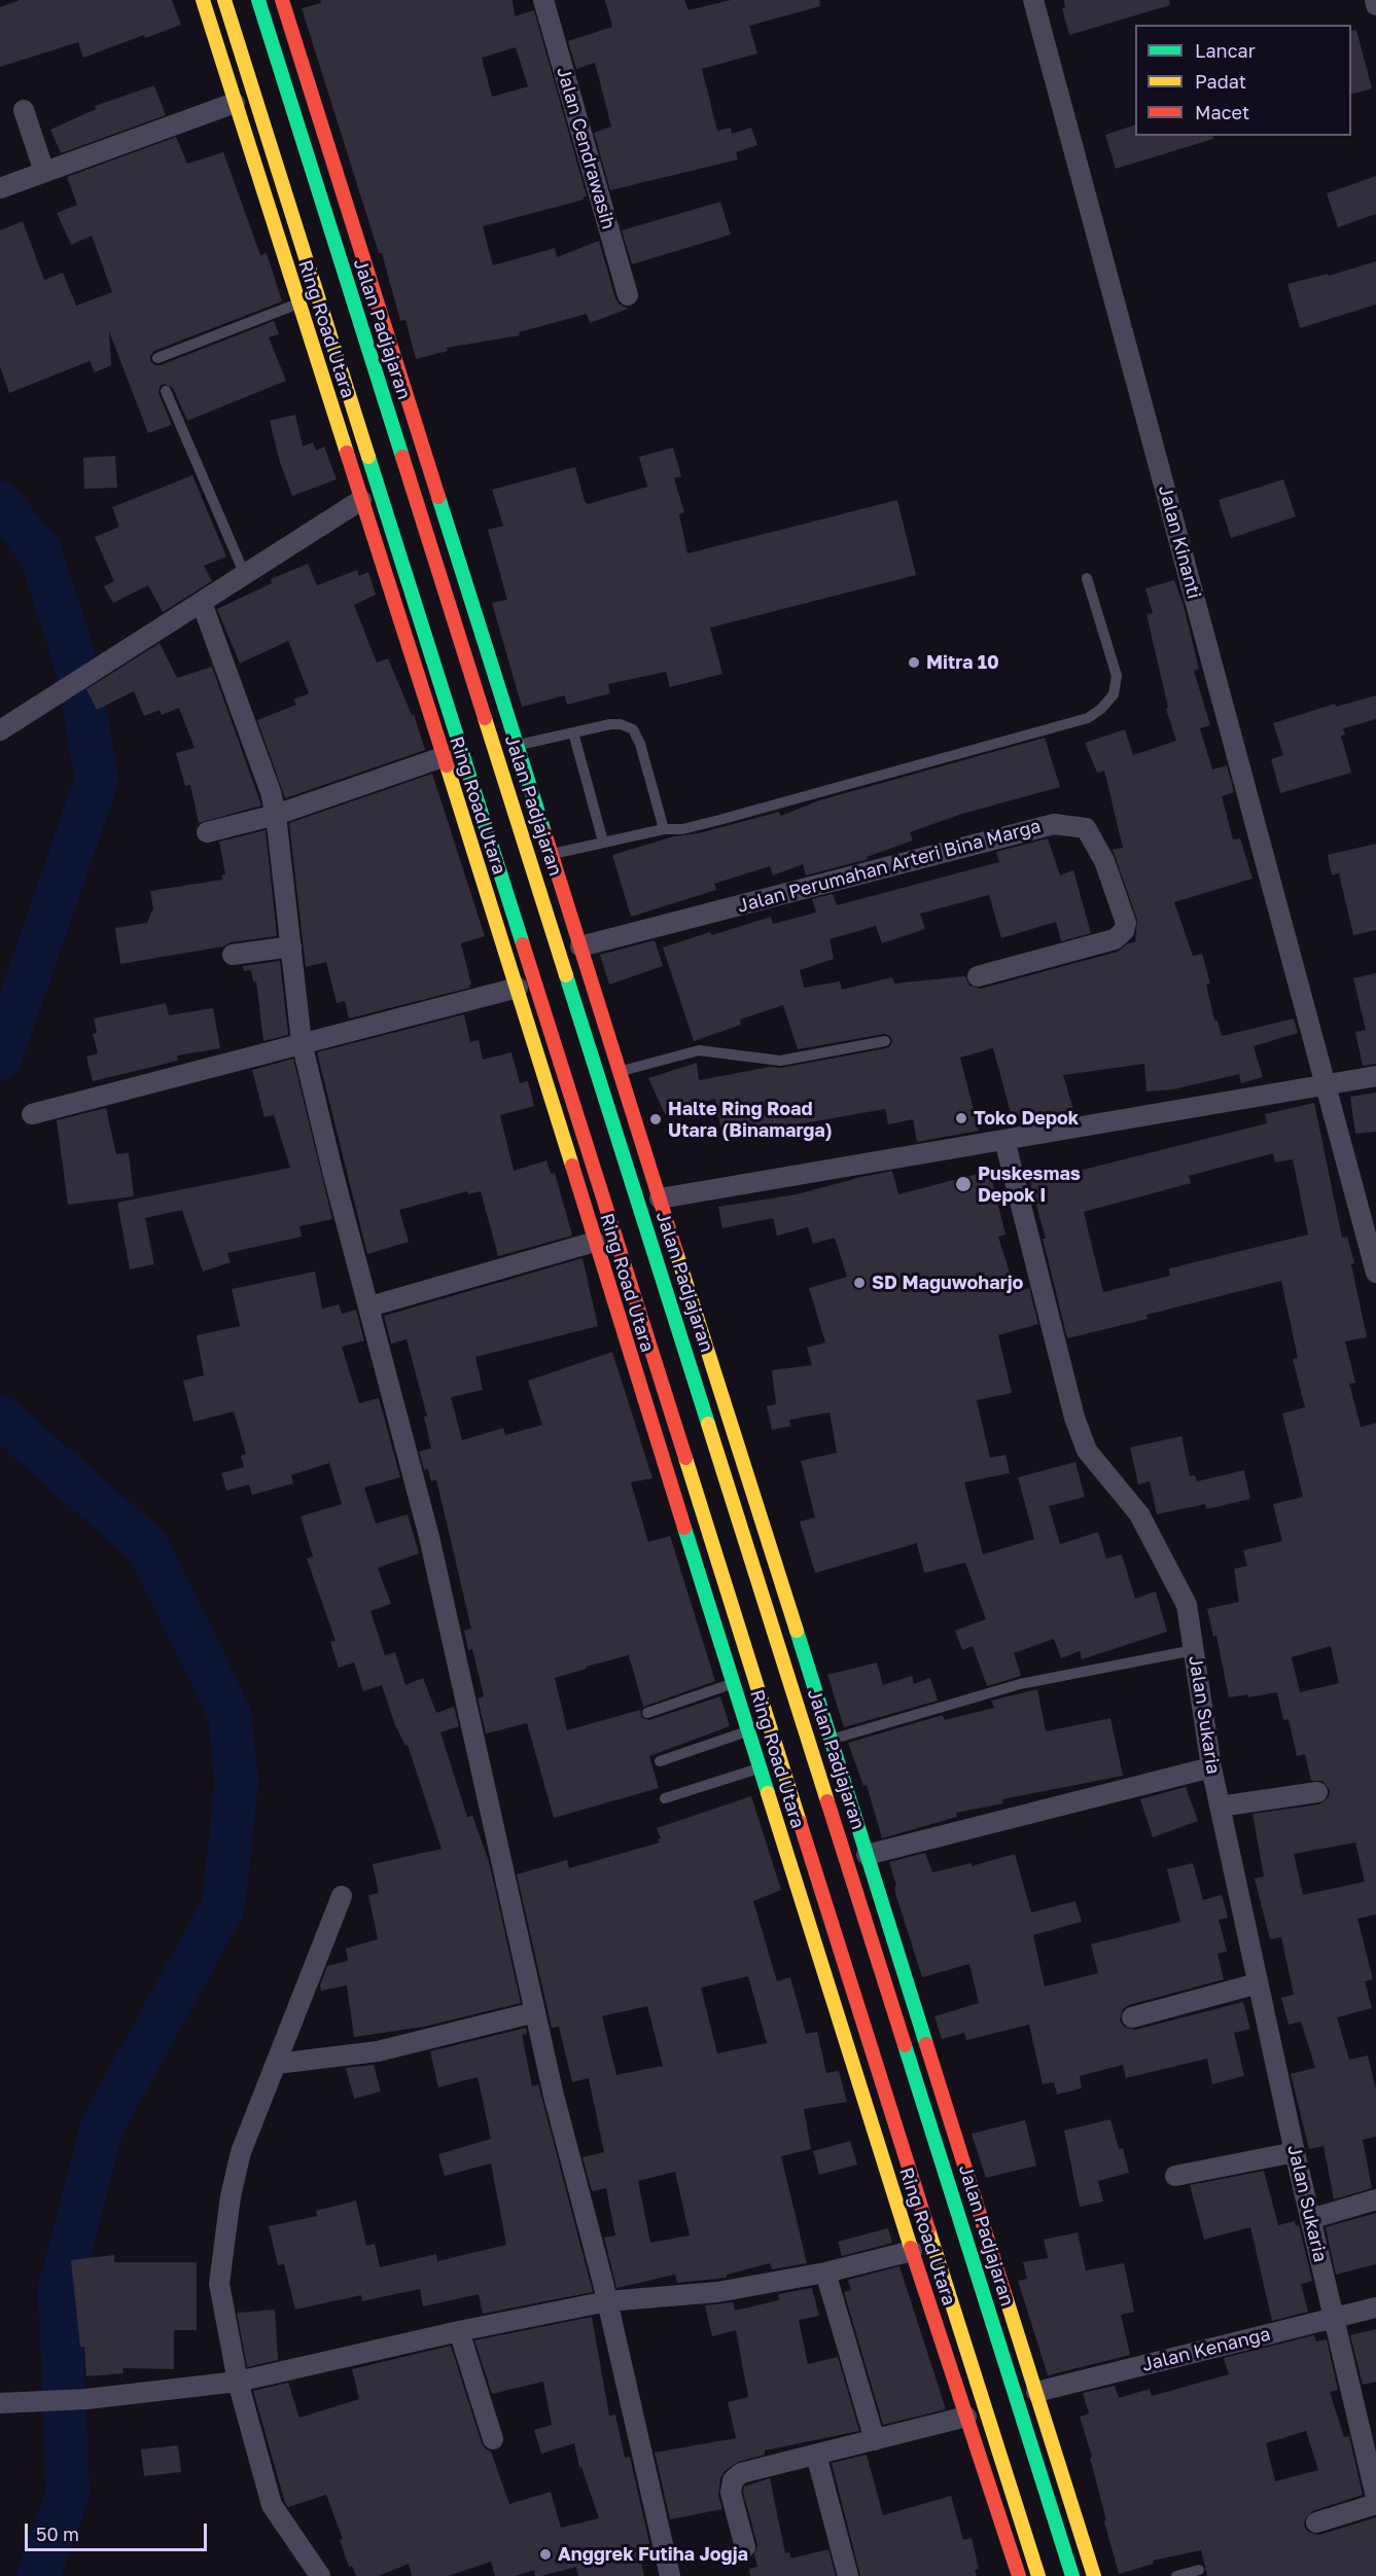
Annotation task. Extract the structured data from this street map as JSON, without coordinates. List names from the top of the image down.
{
  "streets": {
    "main road": ["Ring Road Utara", "Jalan Padjajaran"],
    "street": [
      "Jalan Cendrawasih",
      "Jalan Kinanti",
      "Jalan Perumahan Arteri Bina Marga",
      "Jalan Sukaria",
      "Jalan Kenanga"
    ]
  },
  "crossings": [
    ["Jalan Sukaria", "Jalan Kenanga"]
  ],
  "places": [
    "Mitra 10",
    "Toko Depok",
    "Halte Ring Road Utara (Binamarga)",
    "Puskesmas Depok I",
    "SD Maguwoharjo",
    "Anggrek Futiha Jogja"
  ],
  "legend": ["Lancar", "Padat", "Macet"],
  "scale_bar": "50 m"
}
